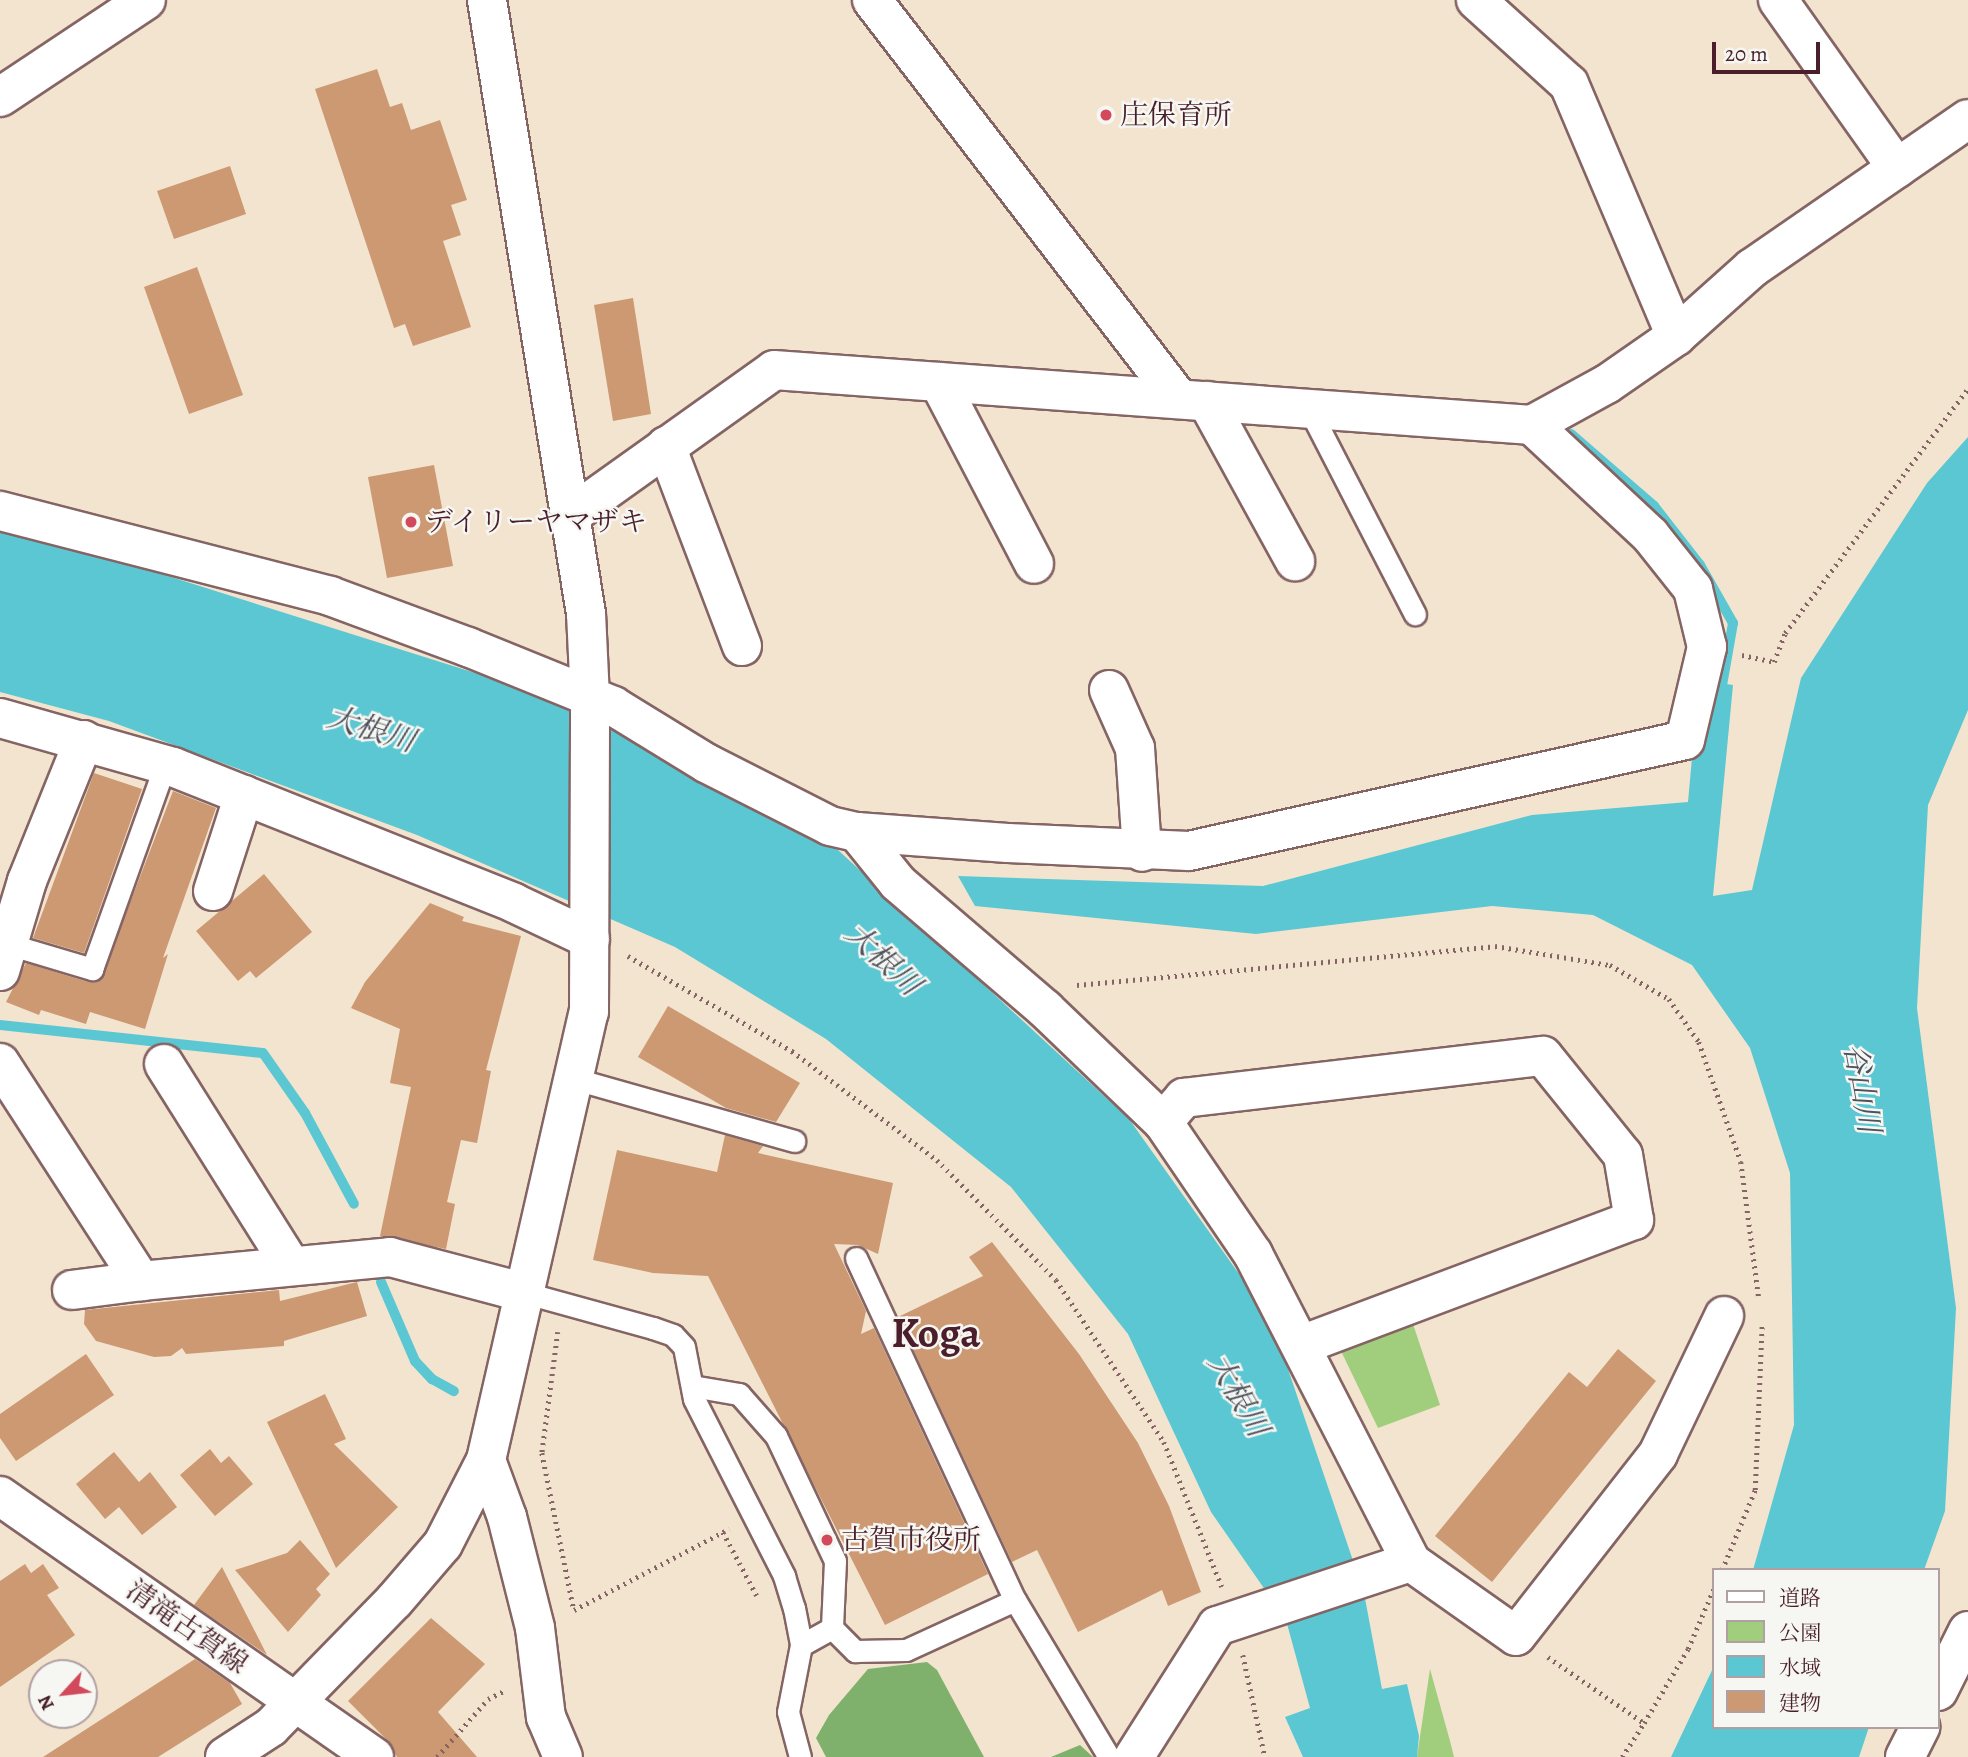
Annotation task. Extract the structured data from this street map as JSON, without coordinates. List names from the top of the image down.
{
  "streets": {
    "street": ["清滝古賀線"]
  },
  "districts": ["Koga"],
  "water": ["大根川", "谷山川"],
  "places": ["庄保育所", "デイリーヤマザキ", "古賀市役所"],
  "legend": [
    "道路",
    "公園",
    "水域",
    "建物"
  ],
  "scale_bar": "20 m",
  "north": "bottom left"
}
